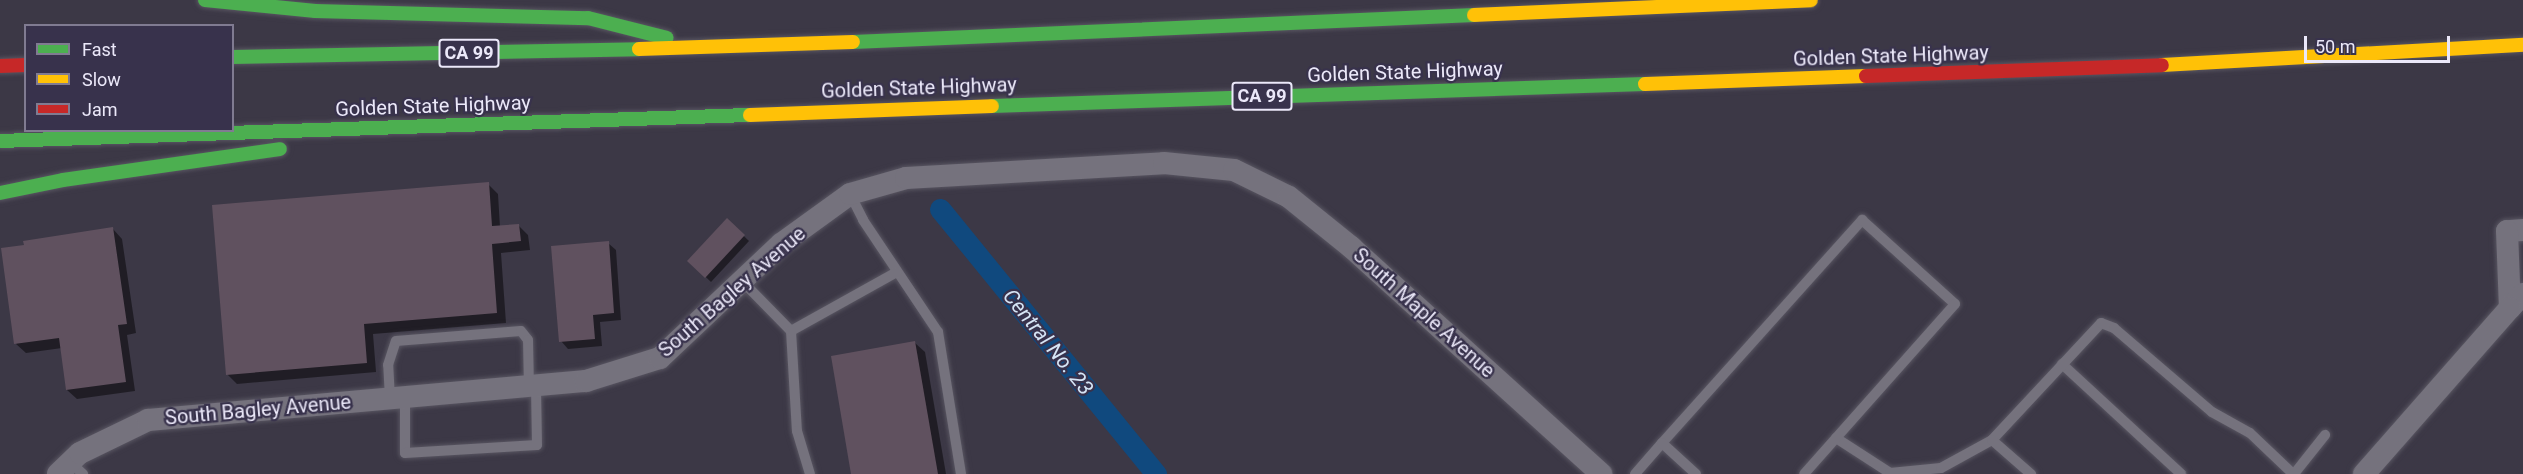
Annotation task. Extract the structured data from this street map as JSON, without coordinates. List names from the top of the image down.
{
  "streets": {
    "highway": ["CA 99", "Golden State Highway"],
    "street": ["South Bagley Avenue", "South Maple Avenue"]
  },
  "crossings": [
    ["South Bagley Avenue", "South Maple Avenue"]
  ],
  "water": ["Central No. 23"],
  "legend": ["Fast", "Slow", "Jam"],
  "scale_bar": "50 m"
}
